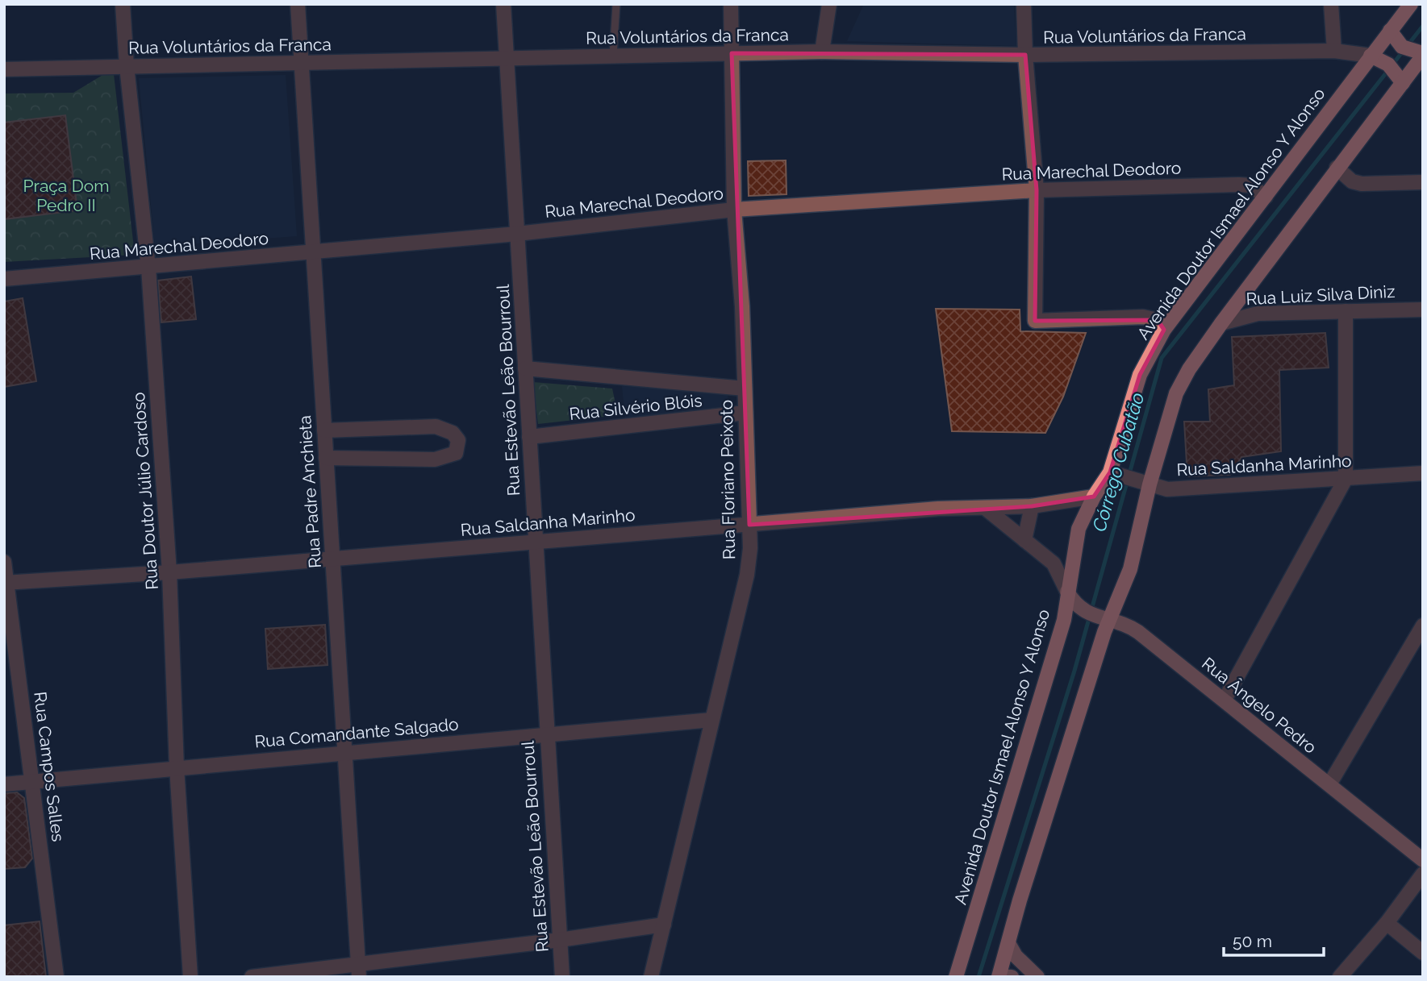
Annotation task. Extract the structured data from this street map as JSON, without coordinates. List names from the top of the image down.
{
  "streets": {
    "main road": ["Avenida Doutor Ismael Alonso Y Alonso", "Rua Ângelo Pedro"],
    "street": [
      "Rua Voluntários da Franca",
      "Rua Marechal Deodoro",
      "Rua Luiz Silva Diniz",
      "Rua Estevão Leão Bourroul",
      "Rua Silvério Blóis",
      "Rua Saldanha Marinho",
      "Rua Floriano Peixoto",
      "Rua Doutor Júlio Cardoso",
      "Rua Padre Anchieta",
      "Rua Comandante Salgado",
      "Rua Campos Salles"
    ]
  },
  "crossings": [
    ["Rua Voluntários da Franca", "Avenida Doutor Ismael Alonso Y Alonso"],
    ["Rua Voluntários da Franca", "Rua Estevão Leão Bourroul"],
    ["Rua Voluntários da Franca", "Rua Floriano Peixoto"],
    ["Rua Voluntários da Franca", "Rua Doutor Júlio Cardoso"],
    ["Rua Voluntários da Franca", "Rua Padre Anchieta"],
    ["Rua Marechal Deodoro", "Avenida Doutor Ismael Alonso Y Alonso"],
    ["Rua Marechal Deodoro", "Rua Estevão Leão Bourroul"],
    ["Rua Marechal Deodoro", "Rua Floriano Peixoto"],
    ["Rua Marechal Deodoro", "Rua Doutor Júlio Cardoso"],
    ["Rua Marechal Deodoro", "Rua Padre Anchieta"],
    ["Avenida Doutor Ismael Alonso Y Alonso", "Rua Saldanha Marinho"],
    ["Avenida Doutor Ismael Alonso Y Alonso", "Rua Ângelo Pedro"],
    ["Rua Estevão Leão Bourroul", "Rua Silvério Blóis"],
    ["Rua Estevão Leão Bourroul", "Rua Saldanha Marinho"],
    ["Rua Estevão Leão Bourroul", "Rua Comandante Salgado"],
    ["Rua Silvério Blóis", "Rua Floriano Peixoto"],
    ["Rua Saldanha Marinho", "Rua Floriano Peixoto"],
    ["Rua Saldanha Marinho", "Rua Doutor Júlio Cardoso"],
    ["Rua Saldanha Marinho", "Rua Padre Anchieta"],
    ["Rua Saldanha Marinho", "Rua Campos Salles"],
    ["Rua Floriano Peixoto", "Rua Comandante Salgado"],
    ["Rua Doutor Júlio Cardoso", "Rua Comandante Salgado"],
    ["Rua Padre Anchieta", "Rua Comandante Salgado"],
    ["Rua Comandante Salgado", "Rua Campos Salles"]
  ],
  "water": ["Córrego Cubatão"],
  "parks": ["Praça Dom Pedro II"],
  "scale_bar": "50 m"
}
